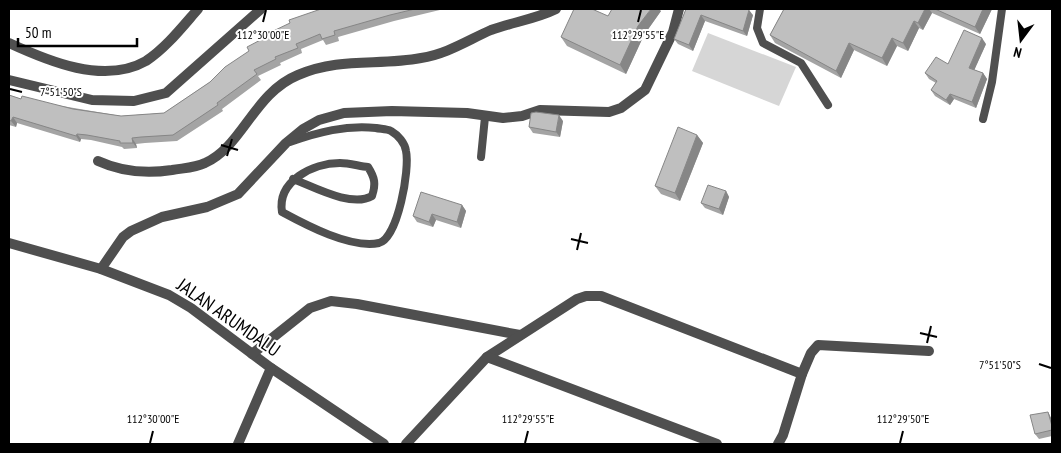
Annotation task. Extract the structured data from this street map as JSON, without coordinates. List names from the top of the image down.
{
  "streets": {
    "street": ["JALAN ARUMDALU"]
  },
  "scale_bar": "50 m",
  "north": "bottom",
  "coordinates": [
    "112°30'00\"E",
    "112°29'55\"E",
    "7°51'50\"S",
    "112°29'50\"E"
  ]
}
